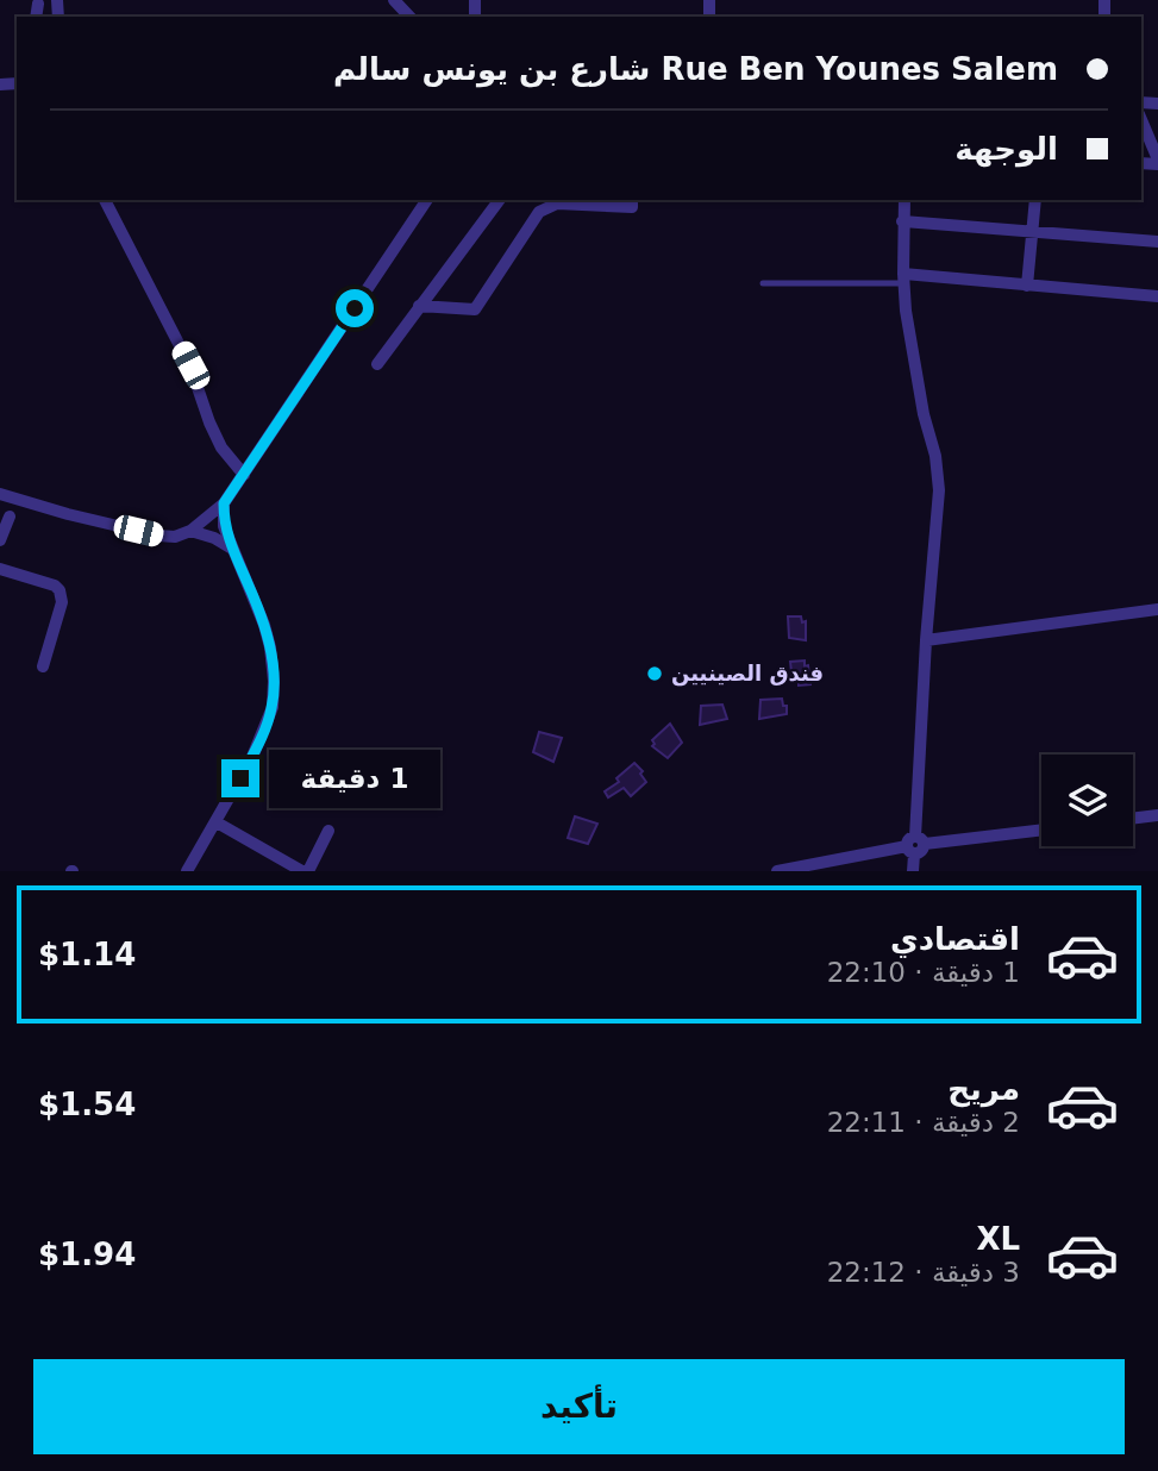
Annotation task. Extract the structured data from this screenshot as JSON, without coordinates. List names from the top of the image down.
{
  "places": ["فندق الصينيين"],
  "page": {
    "banner": ["Rue Ben Younes Salem شارع بن يونس سالم", "الوجهة"],
    "bubble": "1 دقيقة",
    "list": [
      {
        "name": "اقتصادي",
        "note": "1 دقيقة · 22:10",
        "value": "$1.14"
      },
      {
        "name": "مريح",
        "note": "2 دقيقة · 22:11",
        "value": "$1.54"
      },
      {
        "name": "XL",
        "note": "3 دقيقة · 22:12",
        "value": "$1.94"
      }
    ],
    "buttons": "تأكيد"
  }
}
